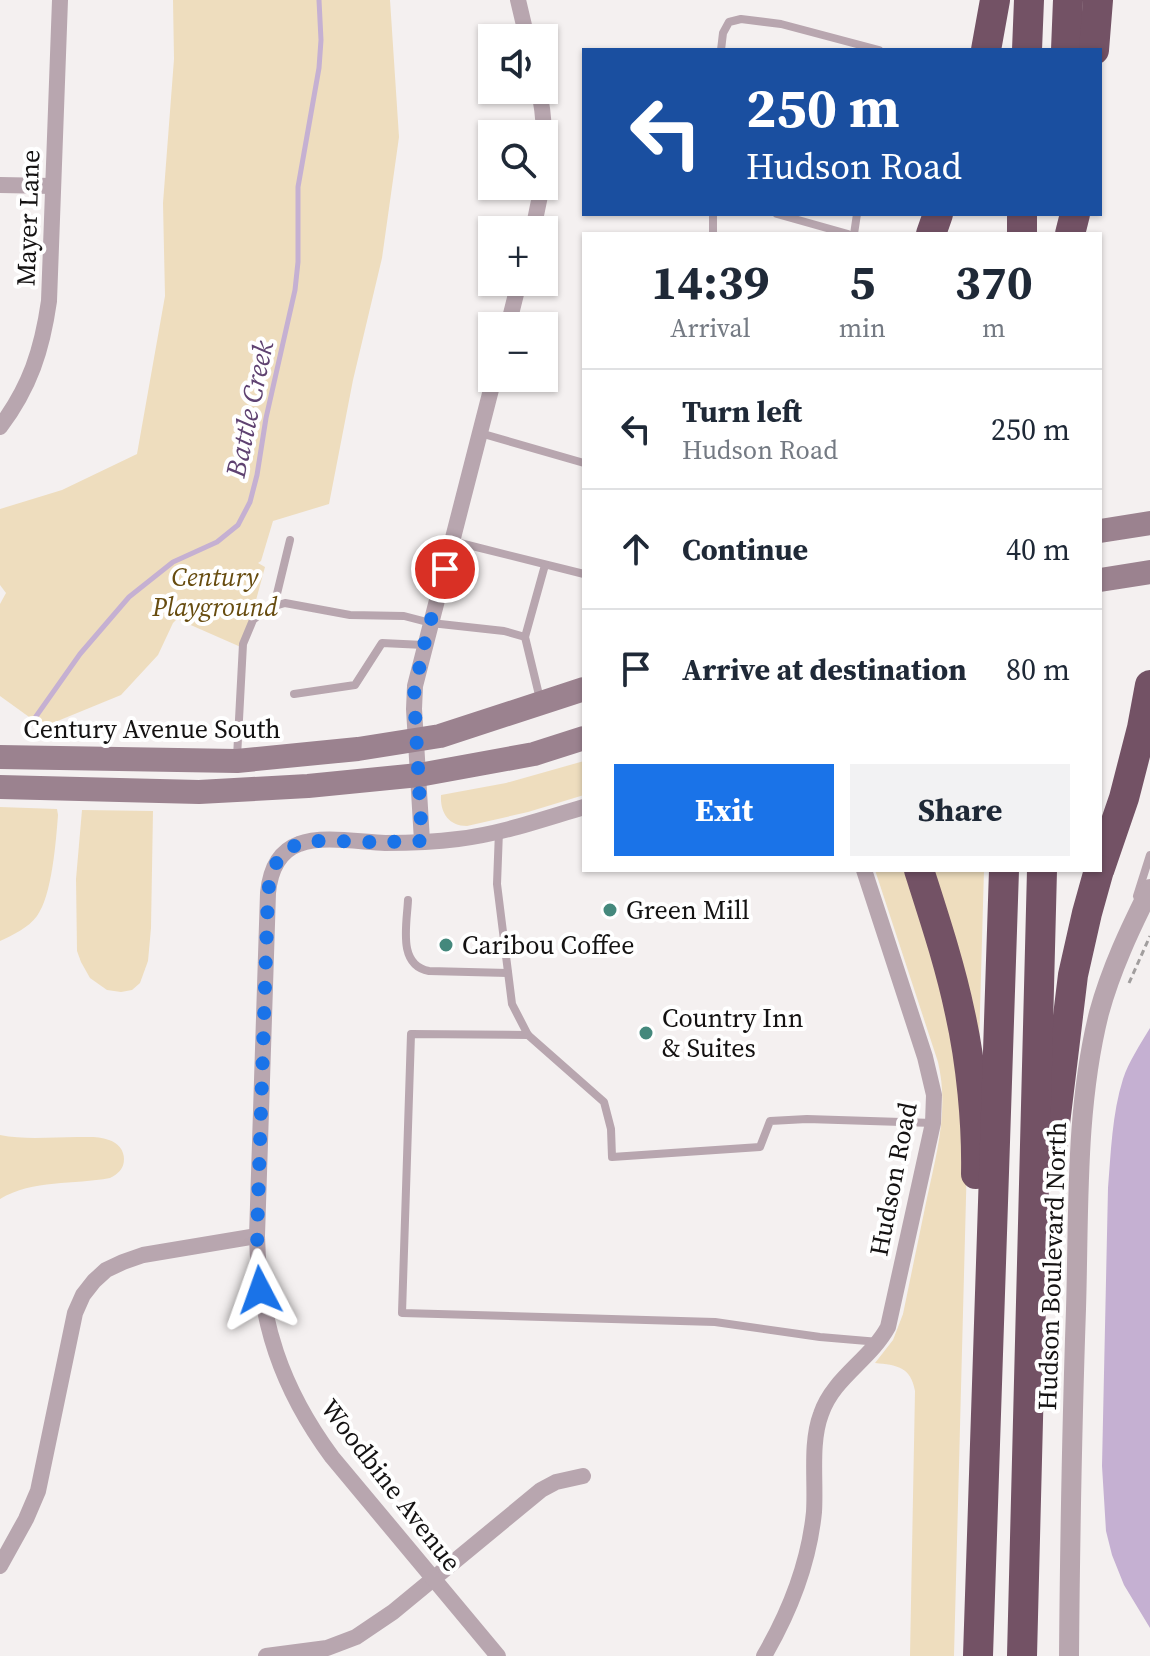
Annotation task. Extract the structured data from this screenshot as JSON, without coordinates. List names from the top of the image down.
{
  "streets": {
    "main road": ["Century Avenue South"],
    "street": [
      "Mayer Lane",
      "Hudson Road",
      "Hudson Boulevard North",
      "Woodbine Avenue"
    ]
  },
  "water": ["Battle Creek"],
  "parks": ["Century Playground"],
  "places": ["Green Mill", "Caribou Coffee", "Country Inn & Suites"],
  "page": {
    "map_buttons": ["+", "−"],
    "turn": ["250 m", "Hudson Road"],
    "eta": [
      "14:39",
      "Arrival",
      "5",
      "min",
      "370",
      "m"
    ],
    "list": [
      {
        "name": "Turn left",
        "note": "Hudson Road",
        "value": "250 m"
      },
      {
        "name": "Continue",
        "value": "40 m"
      },
      {
        "name": "Arrive at destination",
        "value": "80 m"
      }
    ],
    "buttons": ["Exit", "Share"]
  }
}
